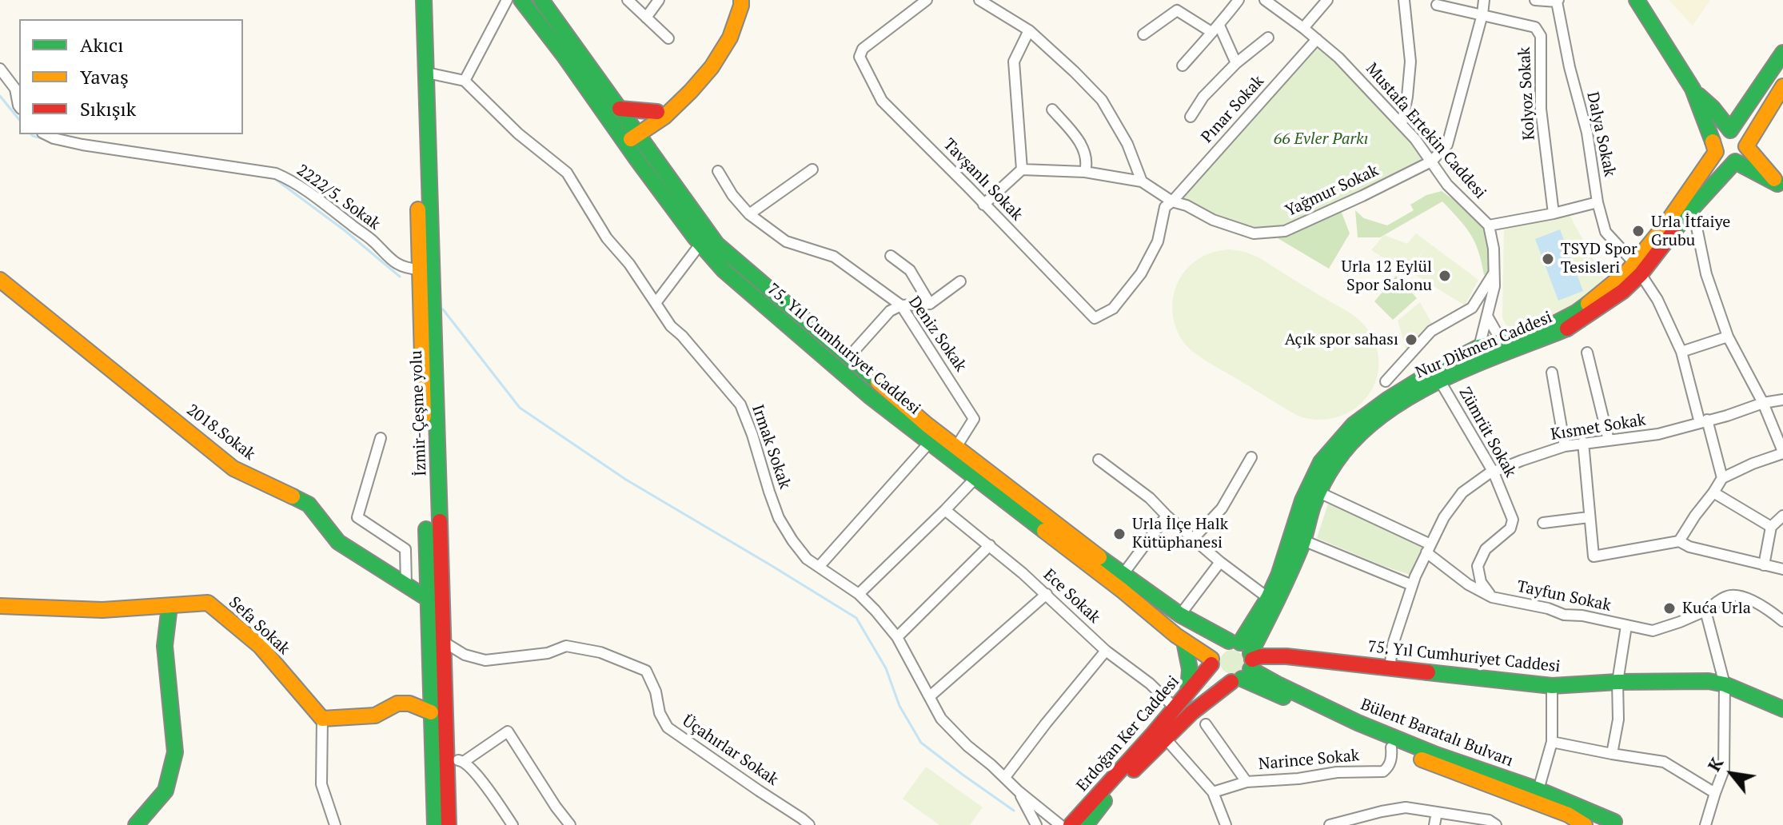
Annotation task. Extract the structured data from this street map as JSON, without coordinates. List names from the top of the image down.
{
  "streets": {
    "main road": [
      "Nur Dikmen Caddesi",
      "75. Yıl Cumhuriyet Caddesi",
      "İzmir-Çeşme yolu",
      "2018.Sokak",
      "Sefa Sokak",
      "Bülent Baratalı Bulvarı",
      "Erdoğan Ker Caddesi"
    ],
    "street": [
      "Kolyoz Sokak",
      "Pınar Sokak",
      "Mustafa Ertekin Caddesi",
      "Dalya Sokak",
      "Tavşanlı Sokak",
      "Yağmur Sokak",
      "2222/5. Sokak",
      "Deniz Sokak",
      "Kısmet Sokak",
      "Zümrüt Sokak",
      "Irmak Sokak",
      "Ece Sokak",
      "Tayfun Sokak",
      "Üçahırlar Sokak",
      "Narince Sokak"
    ]
  },
  "crossings": [
    ["Pınar Sokak", "Mustafa Ertekin Caddesi"],
    ["Pınar Sokak", "Tavşanlı Sokak"],
    ["Pınar Sokak", "Yağmur Sokak"],
    ["Mustafa Ertekin Caddesi", "Yağmur Sokak"],
    ["Dalya Sokak", "Nur Dikmen Caddesi"],
    ["Dalya Sokak", "Kısmet Sokak"],
    ["2222/5. Sokak", "İzmir-Çeşme yolu"],
    ["Deniz Sokak", "75. Yıl Cumhuriyet Caddesi"],
    ["Nur Dikmen Caddesi", "75. Yıl Cumhuriyet Caddesi"],
    ["Nur Dikmen Caddesi", "Zümrüt Sokak"],
    ["Nur Dikmen Caddesi", "Tayfun Sokak"],
    ["Nur Dikmen Caddesi", "Bülent Baratalı Bulvarı"],
    ["Nur Dikmen Caddesi", "Erdoğan Ker Caddesi"],
    ["75. Yıl Cumhuriyet Caddesi", "Kısmet Sokak"],
    ["75. Yıl Cumhuriyet Caddesi", "Bülent Baratalı Bulvarı"],
    ["75. Yıl Cumhuriyet Caddesi", "Erdoğan Ker Caddesi"],
    ["İzmir-Çeşme yolu", "2018.Sokak"],
    ["İzmir-Çeşme yolu", "Üçahırlar Sokak"],
    ["Kısmet Sokak", "Zümrüt Sokak"],
    ["Kısmet Sokak", "Tayfun Sokak"],
    ["Zümrüt Sokak", "Tayfun Sokak"],
    ["Ece Sokak", "Erdoğan Ker Caddesi"],
    ["Bülent Baratalı Bulvarı", "Erdoğan Ker Caddesi"],
    ["Bülent Baratalı Bulvarı", "Narince Sokak"]
  ],
  "parks": ["66 Evler Parkı"],
  "places": [
    "Urla İtfaiye Grubu",
    "TSYD Spor Tesisleri",
    "Urla 12 Eylül Spor Salonu",
    "Açık spor sahası",
    "Urla İlçe Halk Kütüphanesi",
    "Kuća Urla"
  ],
  "legend": ["Akıcı", "Yavaş", "Sıkışık"],
  "north": "top left"
}
